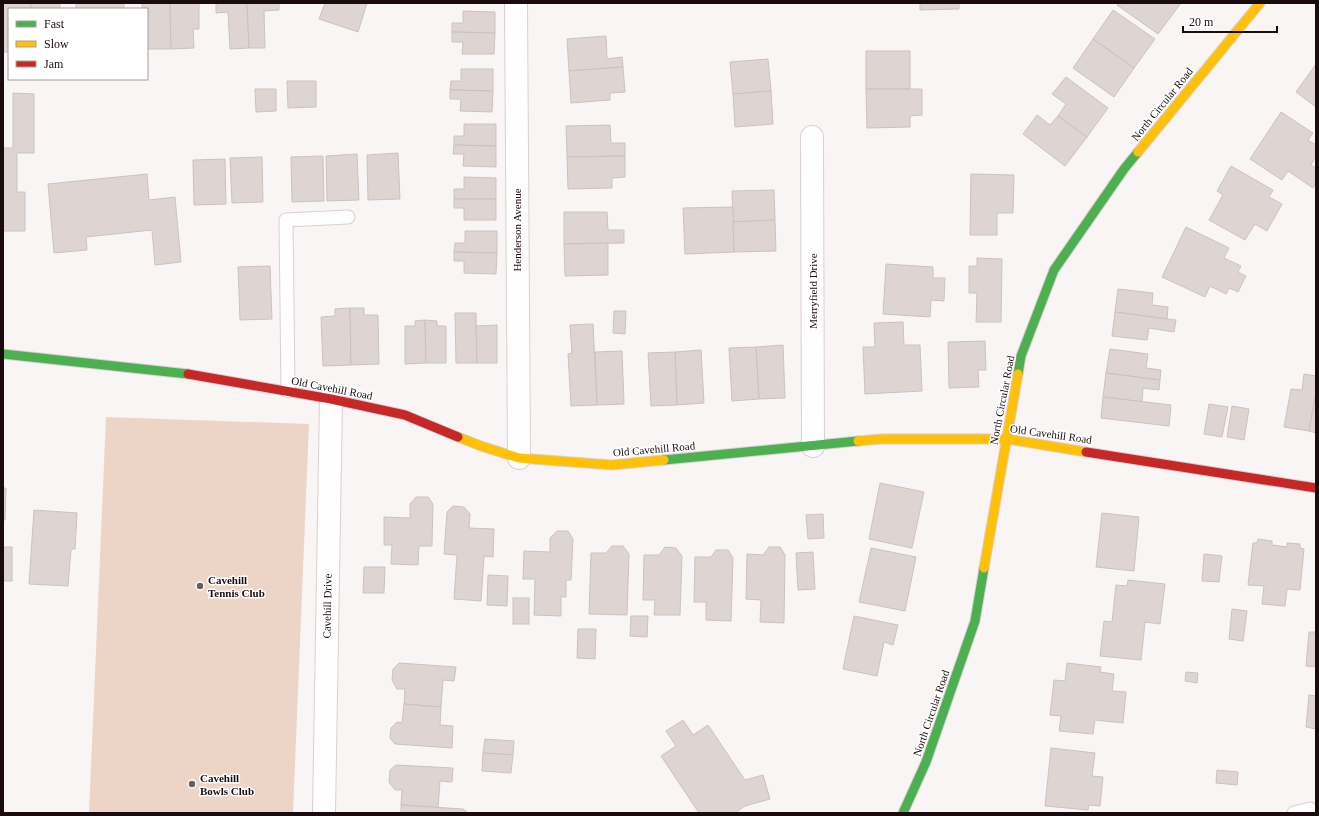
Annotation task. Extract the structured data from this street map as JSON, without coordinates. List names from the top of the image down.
{
  "streets": {
    "main road": ["North Circular Road", "Old Cavehill Road"],
    "street": ["Henderson Avenue", "Merryfield Drive", "Cavehill Drive"]
  },
  "crossings": [
    ["North Circular Road", "Old Cavehill Road"],
    ["Henderson Avenue", "Old Cavehill Road"],
    ["Merryfield Drive", "Old Cavehill Road"],
    ["Old Cavehill Road", "Cavehill Drive"]
  ],
  "places": ["Cavehill Tennis Club", "Cavehill Bowls Club"],
  "legend": ["Fast", "Slow", "Jam"],
  "scale_bar": "20 m"
}
